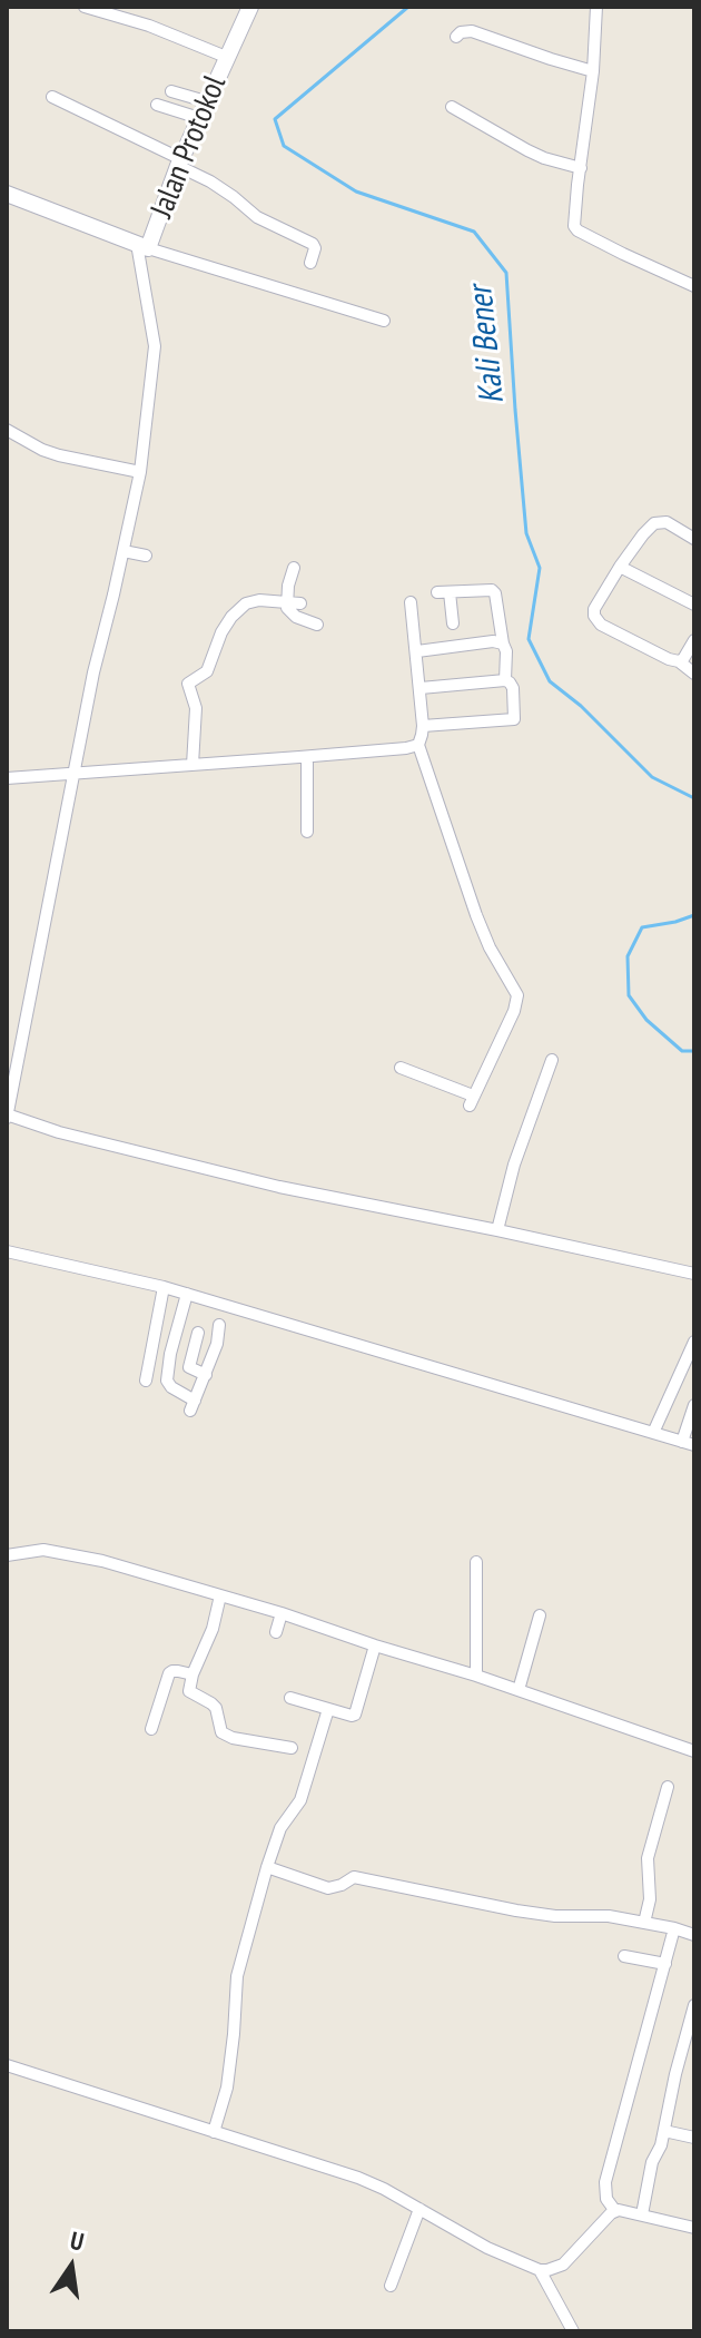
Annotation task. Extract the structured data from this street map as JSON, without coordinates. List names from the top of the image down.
{
  "streets": {
    "street": ["Jalan Protokol"]
  },
  "water": ["Kali Bener"],
  "north": "top"
}
